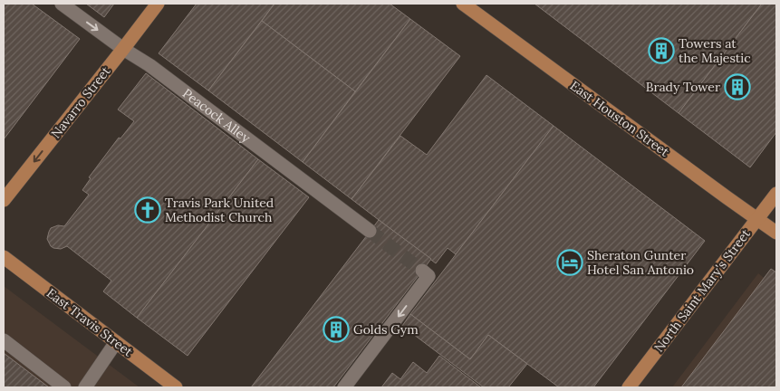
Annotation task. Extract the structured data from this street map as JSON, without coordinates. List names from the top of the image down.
{
  "streets": {
    "main road": [
      "Navarro Street",
      "East Houston Street",
      "North Saint Mary's Street",
      "East Travis Street"
    ],
    "lane": ["Peacock Alley"]
  },
  "crossings": [
    ["Navarro Street", "Peacock Alley"],
    ["East Houston Street", "North Saint Mary's Street"]
  ],
  "one_way": ["Navarro Street"],
  "places": {
    "building": ["Towers at the Majestic", "Brady Tower", "Golds Gym"],
    "church": ["Travis Park United Methodist Church"],
    "hotel": ["Sheraton Gunter Hotel San Antonio"]
  }
}
